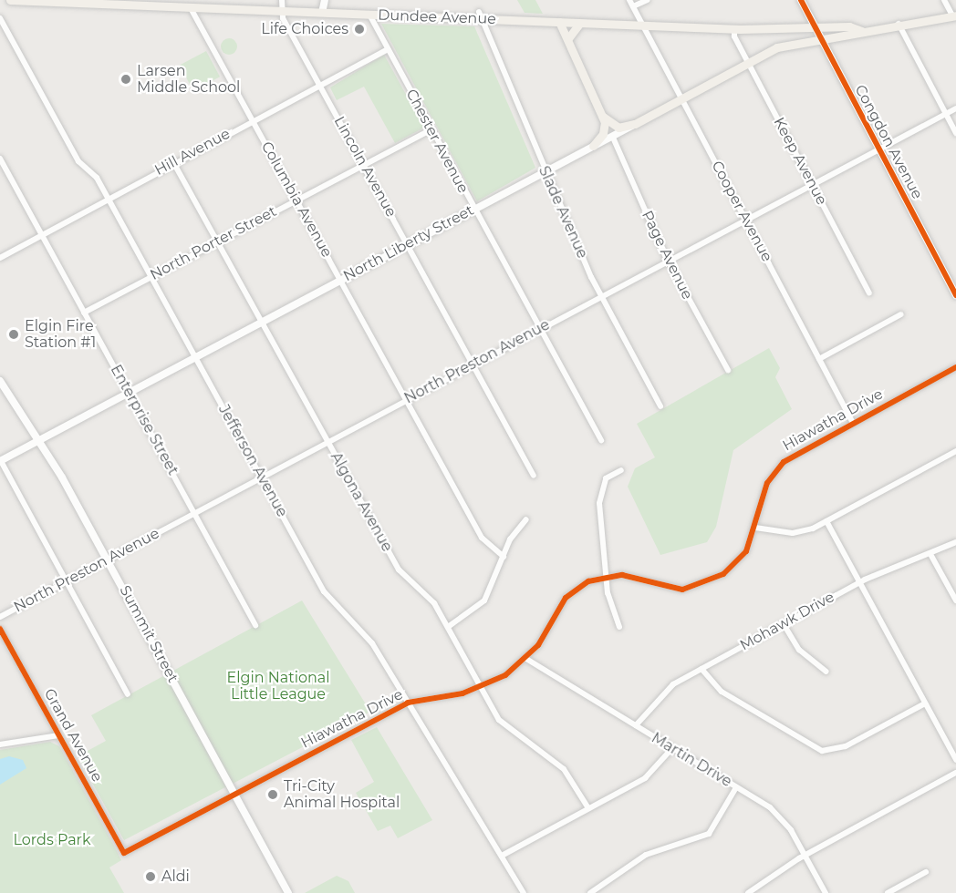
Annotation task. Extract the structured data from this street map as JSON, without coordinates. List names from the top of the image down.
{
  "streets": {
    "main road": ["Dundee Avenue", "North Liberty Street", "Summit Street"],
    "street": [
      "Chester Avenue",
      "Congdon Avenue",
      "Hill Avenue",
      "Keep Avenue",
      "Lincoln Avenue",
      "Columbia Avenue",
      "Cooper Avenue",
      "Slade Avenue",
      "North Porter Street",
      "Page Avenue",
      "North Preston Avenue",
      "Enterprise Street",
      "Hiawatha Drive",
      "Jefferson Avenue",
      "Algona Avenue",
      "Mohawk Drive",
      "Grand Avenue",
      "Martin Drive"
    ]
  },
  "crossings": [
    ["Dundee Avenue", "Chester Avenue"],
    ["Dundee Avenue", "Congdon Avenue"],
    ["Dundee Avenue", "Keep Avenue"],
    ["Dundee Avenue", "Lincoln Avenue"],
    ["Dundee Avenue", "Columbia Avenue"],
    ["Dundee Avenue", "Cooper Avenue"],
    ["Dundee Avenue", "Slade Avenue"],
    ["Dundee Avenue", "North Liberty Street"],
    ["Chester Avenue", "Hill Avenue"],
    ["Chester Avenue", "North Porter Street"],
    ["Chester Avenue", "North Liberty Street"],
    ["Chester Avenue", "North Preston Avenue"],
    ["Congdon Avenue", "North Liberty Street"],
    ["Congdon Avenue", "North Preston Avenue"],
    ["Hill Avenue", "Lincoln Avenue"],
    ["Hill Avenue", "Columbia Avenue"],
    ["Hill Avenue", "Enterprise Street"],
    ["Hill Avenue", "Jefferson Avenue"],
    ["Hill Avenue", "Algona Avenue"],
    ["Keep Avenue", "North Liberty Street"],
    ["Keep Avenue", "North Preston Avenue"],
    ["Lincoln Avenue", "North Porter Street"],
    ["Lincoln Avenue", "North Liberty Street"],
    ["Lincoln Avenue", "North Preston Avenue"],
    ["Columbia Avenue", "North Porter Street"],
    ["Columbia Avenue", "North Liberty Street"],
    ["Columbia Avenue", "North Preston Avenue"],
    ["Cooper Avenue", "North Liberty Street"],
    ["Cooper Avenue", "North Preston Avenue"],
    ["Cooper Avenue", "Hiawatha Drive"],
    ["Slade Avenue", "North Liberty Street"],
    ["Slade Avenue", "North Preston Avenue"],
    ["North Porter Street", "Enterprise Street"],
    ["North Porter Street", "Jefferson Avenue"],
    ["North Porter Street", "Algona Avenue"],
    ["North Liberty Street", "Page Avenue"],
    ["North Liberty Street", "Enterprise Street"],
    ["North Liberty Street", "Jefferson Avenue"],
    ["North Liberty Street", "Algona Avenue"],
    ["North Liberty Street", "Summit Street"],
    ["Page Avenue", "North Preston Avenue"],
    ["North Preston Avenue", "Enterprise Street"],
    ["North Preston Avenue", "Jefferson Avenue"],
    ["North Preston Avenue", "Algona Avenue"],
    ["North Preston Avenue", "Summit Street"],
    ["Hiawatha Drive", "Jefferson Avenue"],
    ["Hiawatha Drive", "Algona Avenue"],
    ["Hiawatha Drive", "Summit Street"],
    ["Hiawatha Drive", "Grand Avenue"],
    ["Hiawatha Drive", "Martin Drive"],
    ["Mohawk Drive", "Martin Drive"]
  ],
  "parks": ["Elgin National Little League", "Lords Park"],
  "places": [
    "Life Choices",
    "Larsen Middle School",
    "Elgin Fire Station #1",
    "Tri-City Animal Hospital",
    "Aldi"
  ]
}
